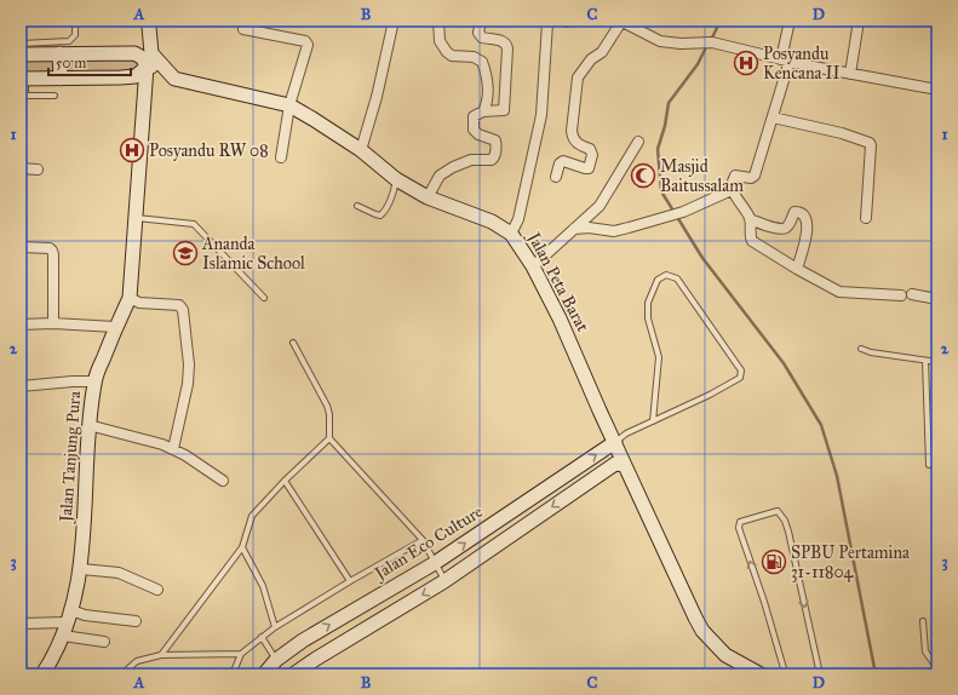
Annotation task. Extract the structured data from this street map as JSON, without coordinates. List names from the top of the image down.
{
  "streets": {
    "street": ["Jalan Peta Barat", "Jalan Tanjung Pura", "Jalan Eco Culture"]
  },
  "crossings": [
    ["Jalan Peta Barat", "Jalan Eco Culture"]
  ],
  "places": {
    "hospital": ["Posyandu Kencana II", "Posyandu RW 08"],
    "mosque": ["Masjid Baitussalam"],
    "school or university": ["Ananda Islamic School"],
    "fuel station": ["SPBU Pertamina 31-11804"]
  },
  "scale_bar": "50 m",
  "grid": {
    "columns": [
      "A",
      "B",
      "C",
      "D"
    ],
    "rows": ["1", "2", "3"]
  }
}
